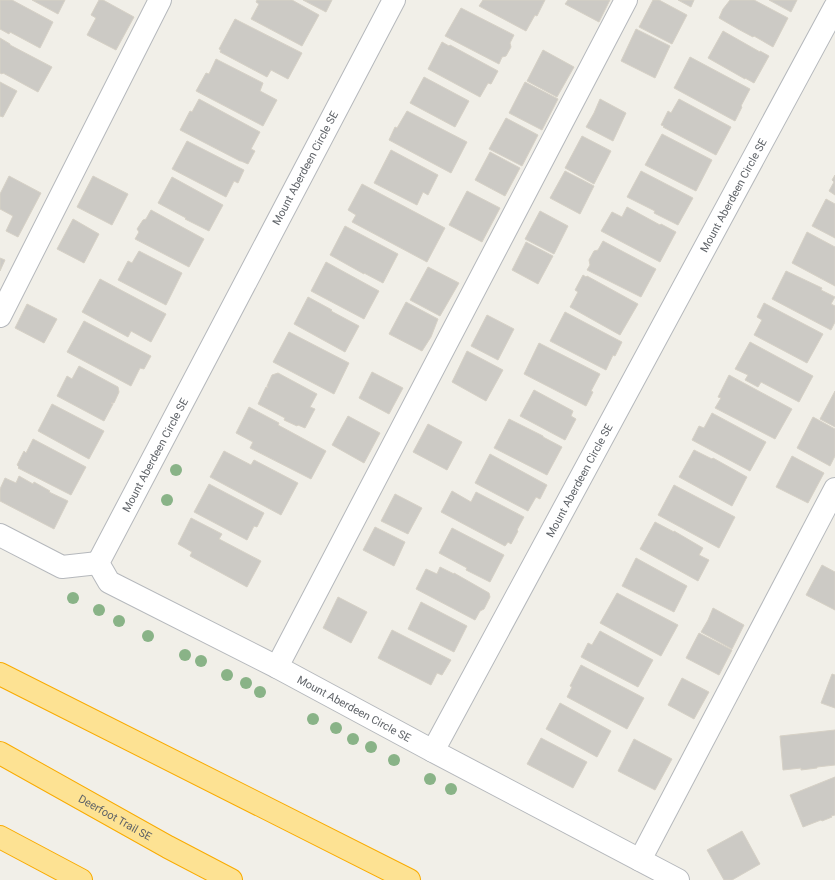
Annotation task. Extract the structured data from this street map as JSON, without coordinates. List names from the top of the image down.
{
  "streets": {
    "highway": ["Deerfoot Trail SE"],
    "street": ["Mount Aberdeen Circle SE"]
  }
}
